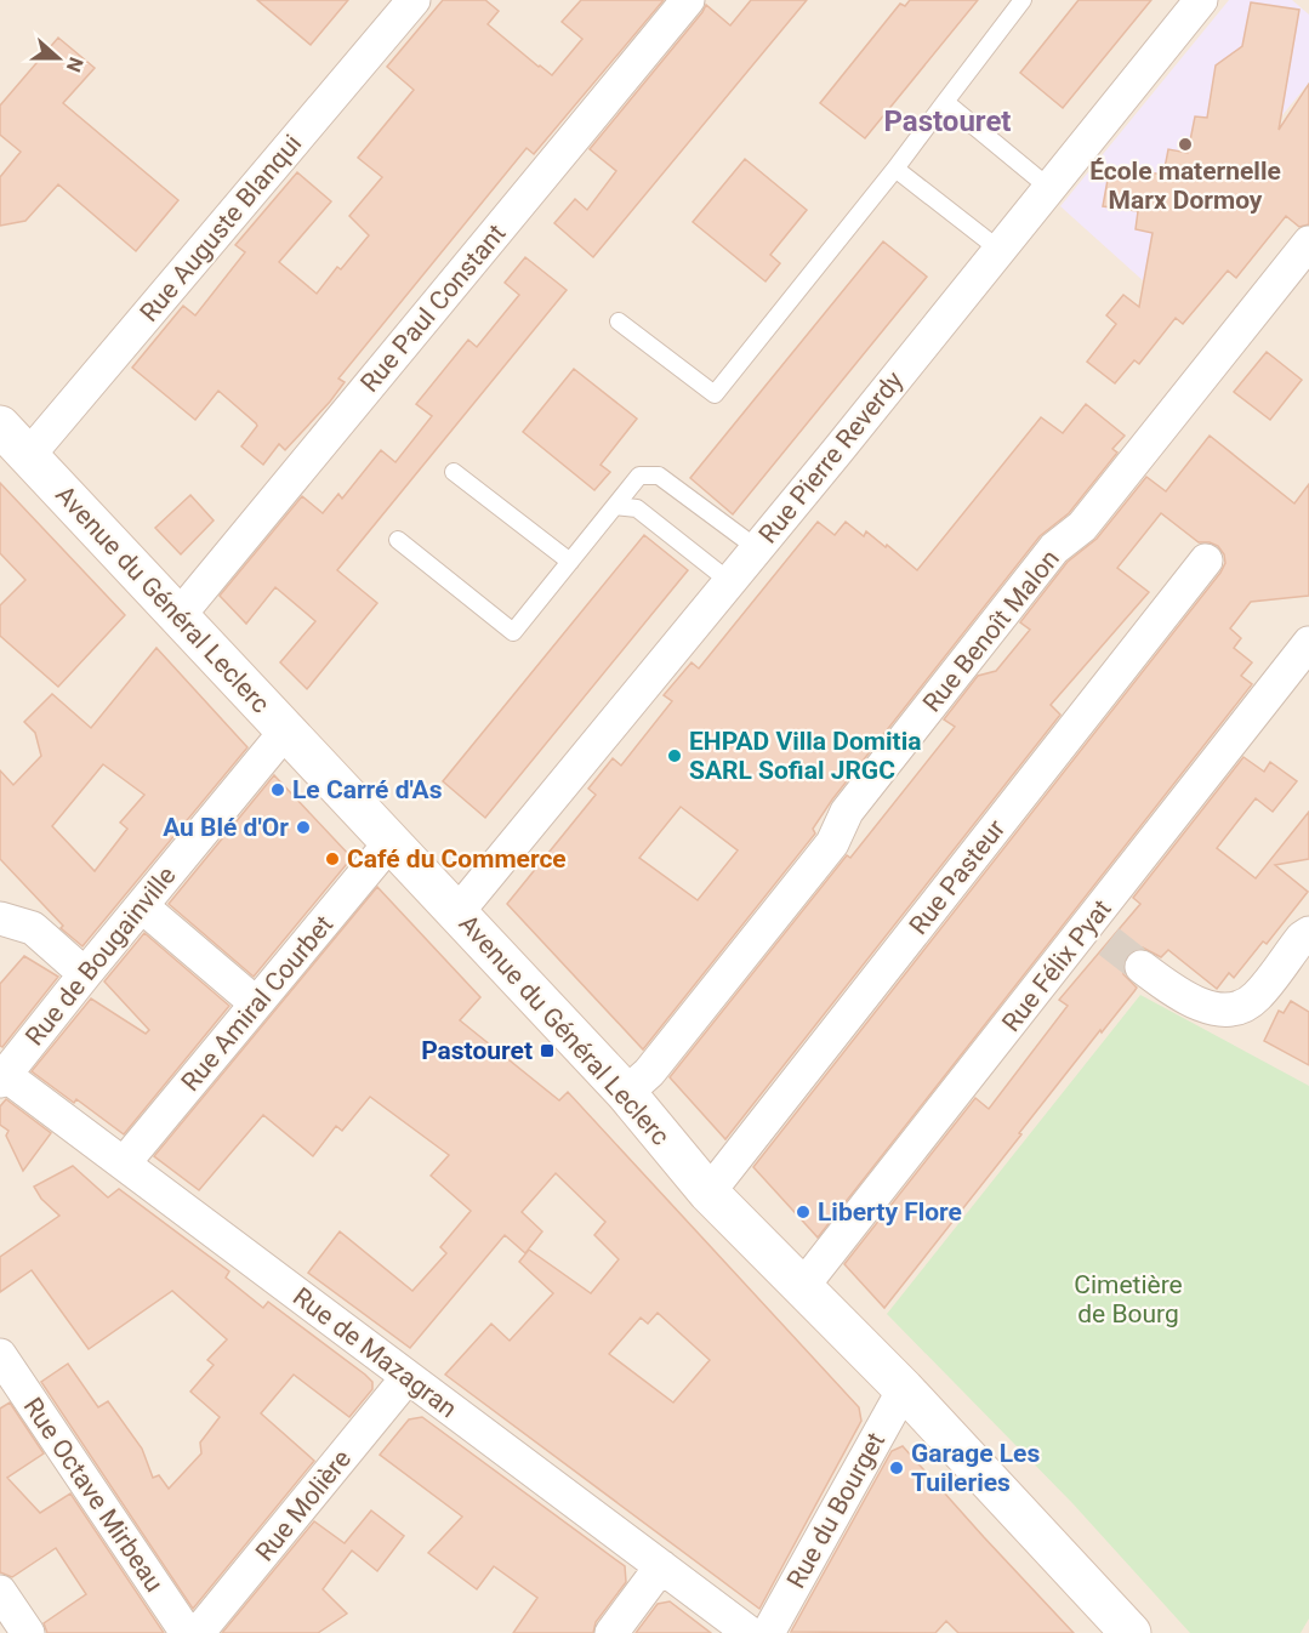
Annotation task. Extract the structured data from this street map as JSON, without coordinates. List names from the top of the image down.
{
  "streets": {
    "main road": ["Avenue du Général Leclerc"],
    "street": [
      "Rue Auguste Blanqui",
      "Rue Paul Constant",
      "Rue Pierre Reverdy",
      "Rue Benoît Malon",
      "Rue Pasteur",
      "Rue de Bougainville",
      "Rue Félix Pyat",
      "Rue Amiral Courbet",
      "Rue de Mazagran",
      "Rue Octave Mirbeau",
      "Rue Molière",
      "Rue du Bourget"
    ]
  },
  "crossings": [
    ["Rue Auguste Blanqui", "Avenue du Général Leclerc"],
    ["Rue Paul Constant", "Avenue du Général Leclerc"],
    ["Rue Pierre Reverdy", "Avenue du Général Leclerc"],
    ["Avenue du Général Leclerc", "Rue Benoît Malon"],
    ["Avenue du Général Leclerc", "Rue Pasteur"],
    ["Avenue du Général Leclerc", "Rue de Bougainville"],
    ["Avenue du Général Leclerc", "Rue Félix Pyat"],
    ["Avenue du Général Leclerc", "Rue Amiral Courbet"],
    ["Avenue du Général Leclerc", "Rue du Bourget"],
    ["Rue de Bougainville", "Rue de Mazagran"],
    ["Rue Amiral Courbet", "Rue de Mazagran"],
    ["Rue de Mazagran", "Rue Molière"]
  ],
  "districts": ["Pastouret"],
  "parks": ["Cimetière de Bourg"],
  "places": {
    "other": [
      "École maternelle Marx Dormoy",
      "EHPAD Villa Domitia SARL Sofial JRGC",
      "Le Carré d'As",
      "Au Blé d'Or",
      "Café du Commerce",
      "Liberty Flore",
      "Garage Les Tuileries"
    ],
    "transit": ["Pastouret"]
  },
  "north": "right"
}
